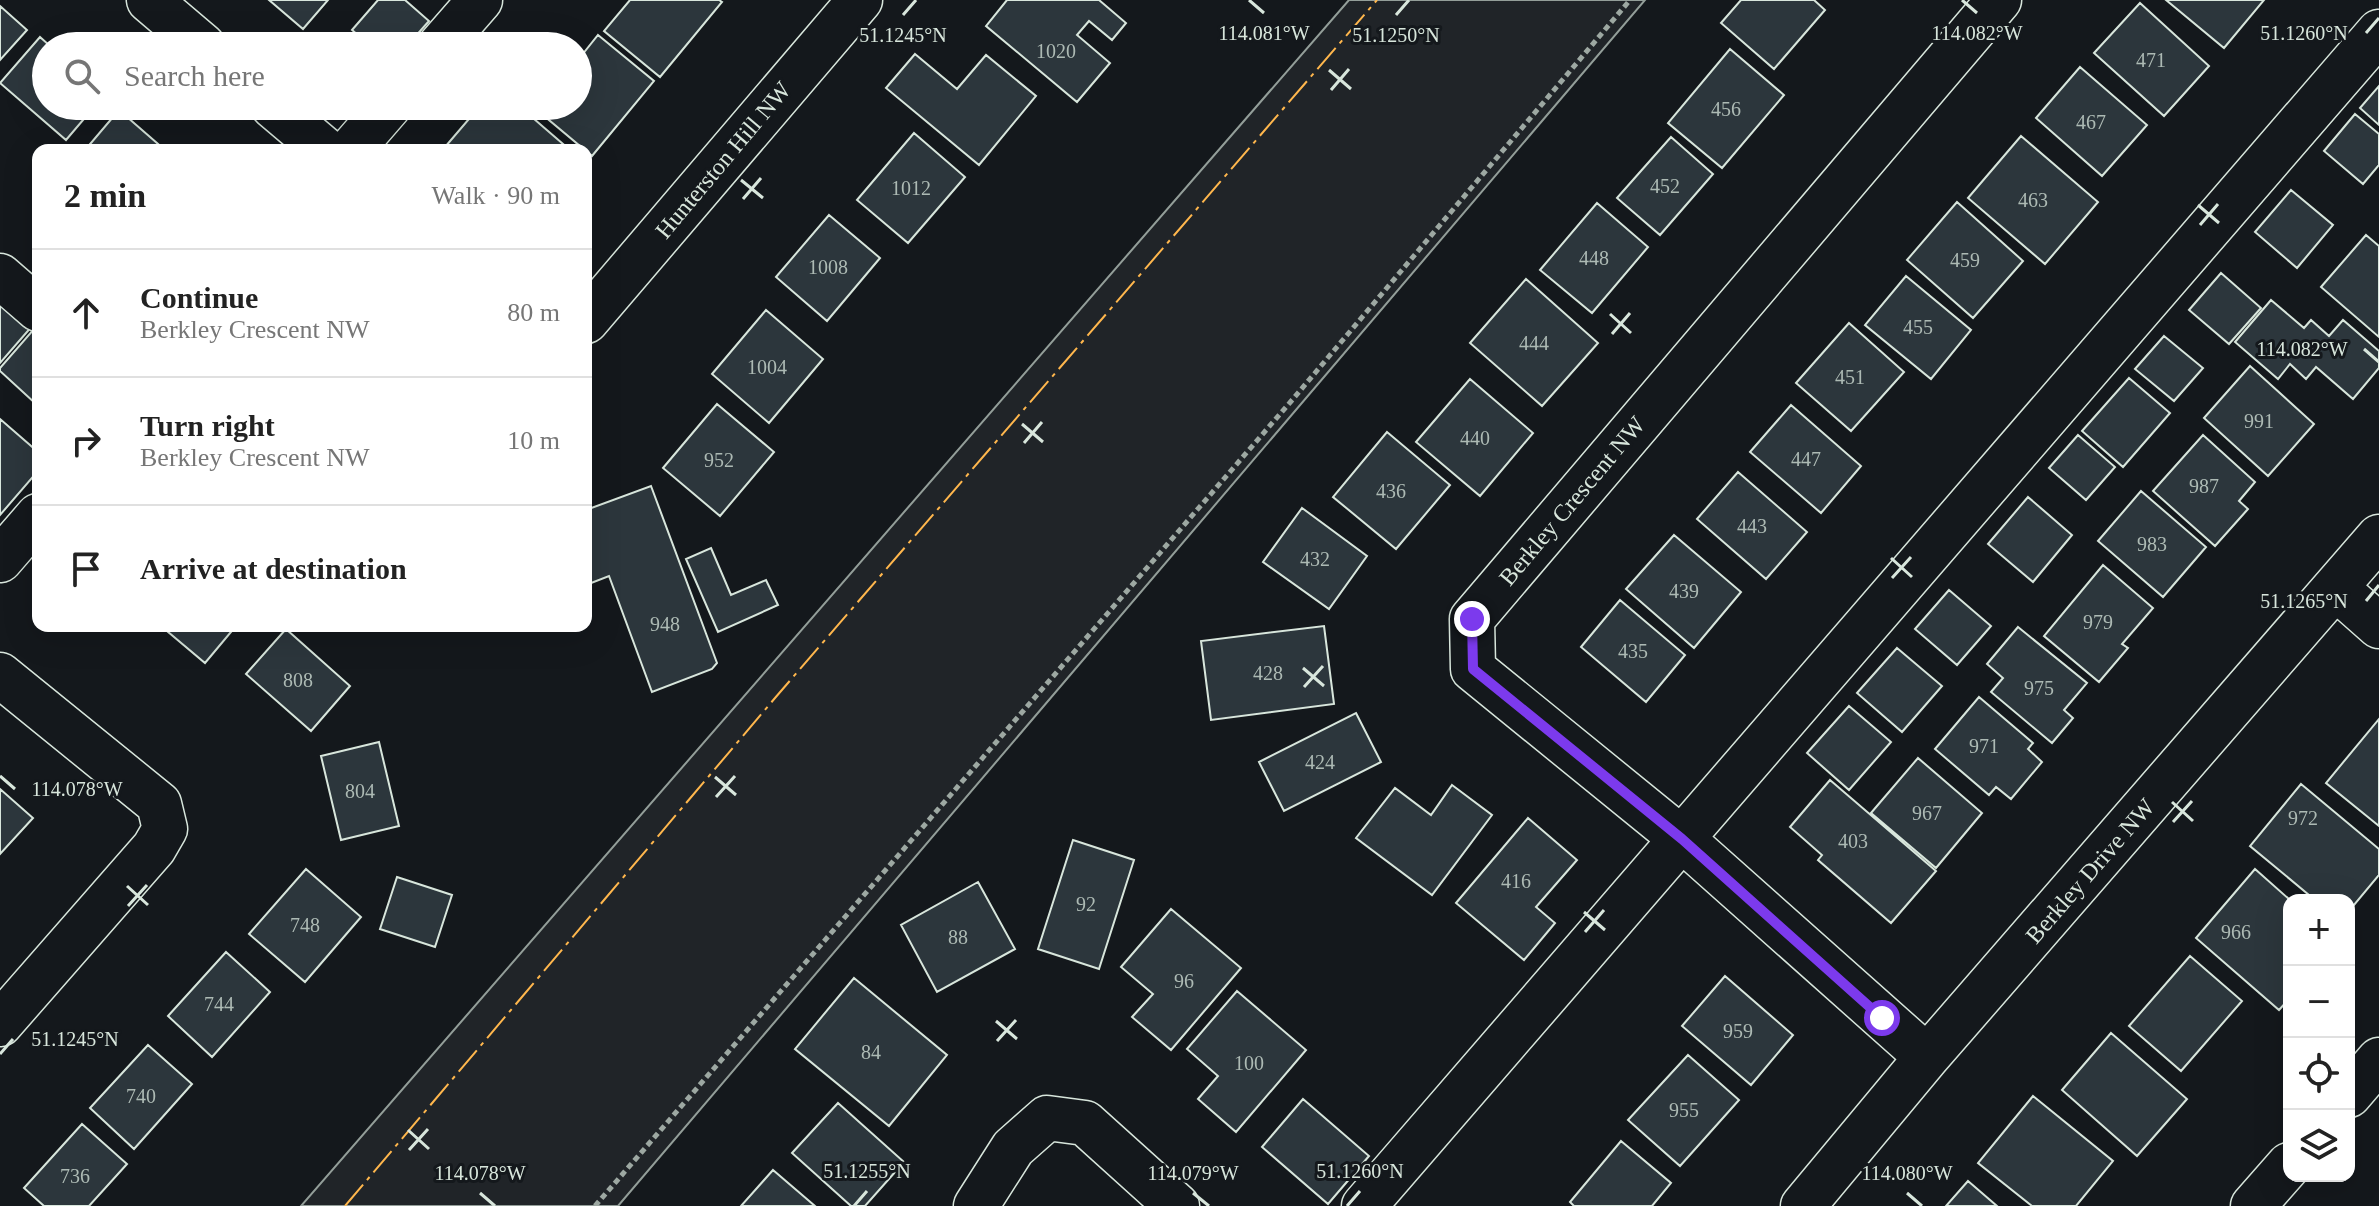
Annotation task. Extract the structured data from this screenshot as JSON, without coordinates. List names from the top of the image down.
{
  "streets": {
    "street": ["Hunterston Hill NW", "Berkley Crescent NW", "Berkley Drive NW"]
  },
  "crossings": [
    ["Berkley Crescent NW", "Berkley Drive NW"]
  ],
  "house_numbers": [
    "1020",
    "471",
    "456",
    "467",
    "452",
    "1012",
    "463",
    "448",
    "459",
    "1008",
    "455",
    "444",
    "1004",
    "451",
    "991",
    "440",
    "447",
    "952",
    "987",
    "436",
    "443",
    "983",
    "432",
    "439",
    "979",
    "948",
    "435",
    "428",
    "808",
    "975",
    "971",
    "424",
    "804",
    "967",
    "972",
    "403",
    "416",
    "92",
    "748",
    "966",
    "88",
    "96",
    "744",
    "959",
    "84",
    "100",
    "740",
    "955",
    "736"
  ],
  "page": {
    "search": "Search here",
    "heading": ["2 min", "Walk · 90 m"],
    "list": [
      ["Continue", "Berkley Crescent NW", "80 m"],
      ["Turn right", "Berkley Crescent NW", "10 m"],
      "Arrive at destination"
    ],
    "map_buttons": ["+", "−"]
  },
  "coordinates": [
    "114.081°W",
    "114.082°W",
    "51.1260°N",
    "51.1245°N",
    "51.1250°N",
    "51.1265°N",
    "114.078°W",
    "51.1255°N",
    "114.079°W",
    "114.080°W"
  ]
}
